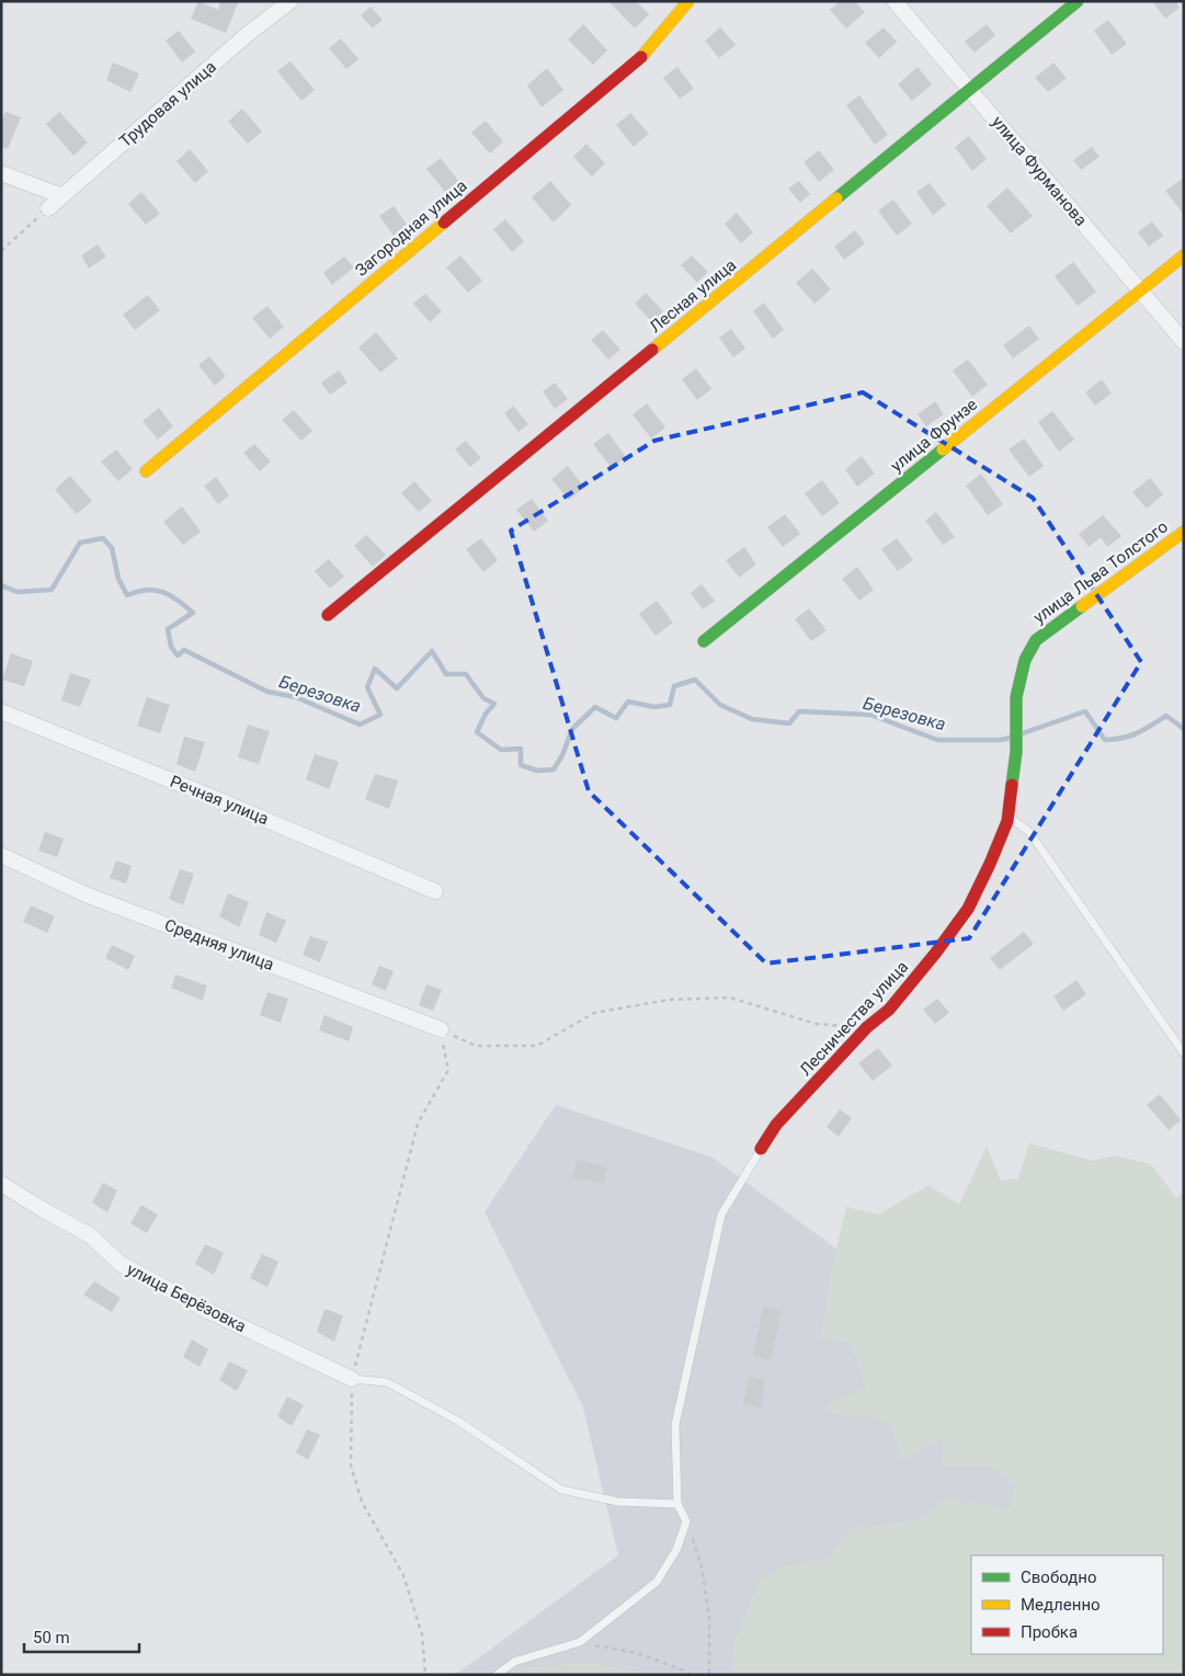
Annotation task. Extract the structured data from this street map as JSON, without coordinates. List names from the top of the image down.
{
  "streets": {
    "street": [
      "Трудовая улица",
      "улица Фурманова",
      "Загородная улица",
      "Лесная улица",
      "улица Фрунзе",
      "улица Льва Толстого",
      "Речная улица",
      "Средняя улица",
      "Лесничества улица",
      "улица Берёзовка"
    ]
  },
  "crossings": [
    ["улица Фурманова", "Лесная улица"],
    ["улица Фурманова", "улица Фрунзе"],
    ["улица Льва Толстого", "Лесничества улица"]
  ],
  "water": ["Березовка"],
  "legend": ["Свободно", "Медленно", "Пробка"],
  "scale_bar": "50 m"
}
